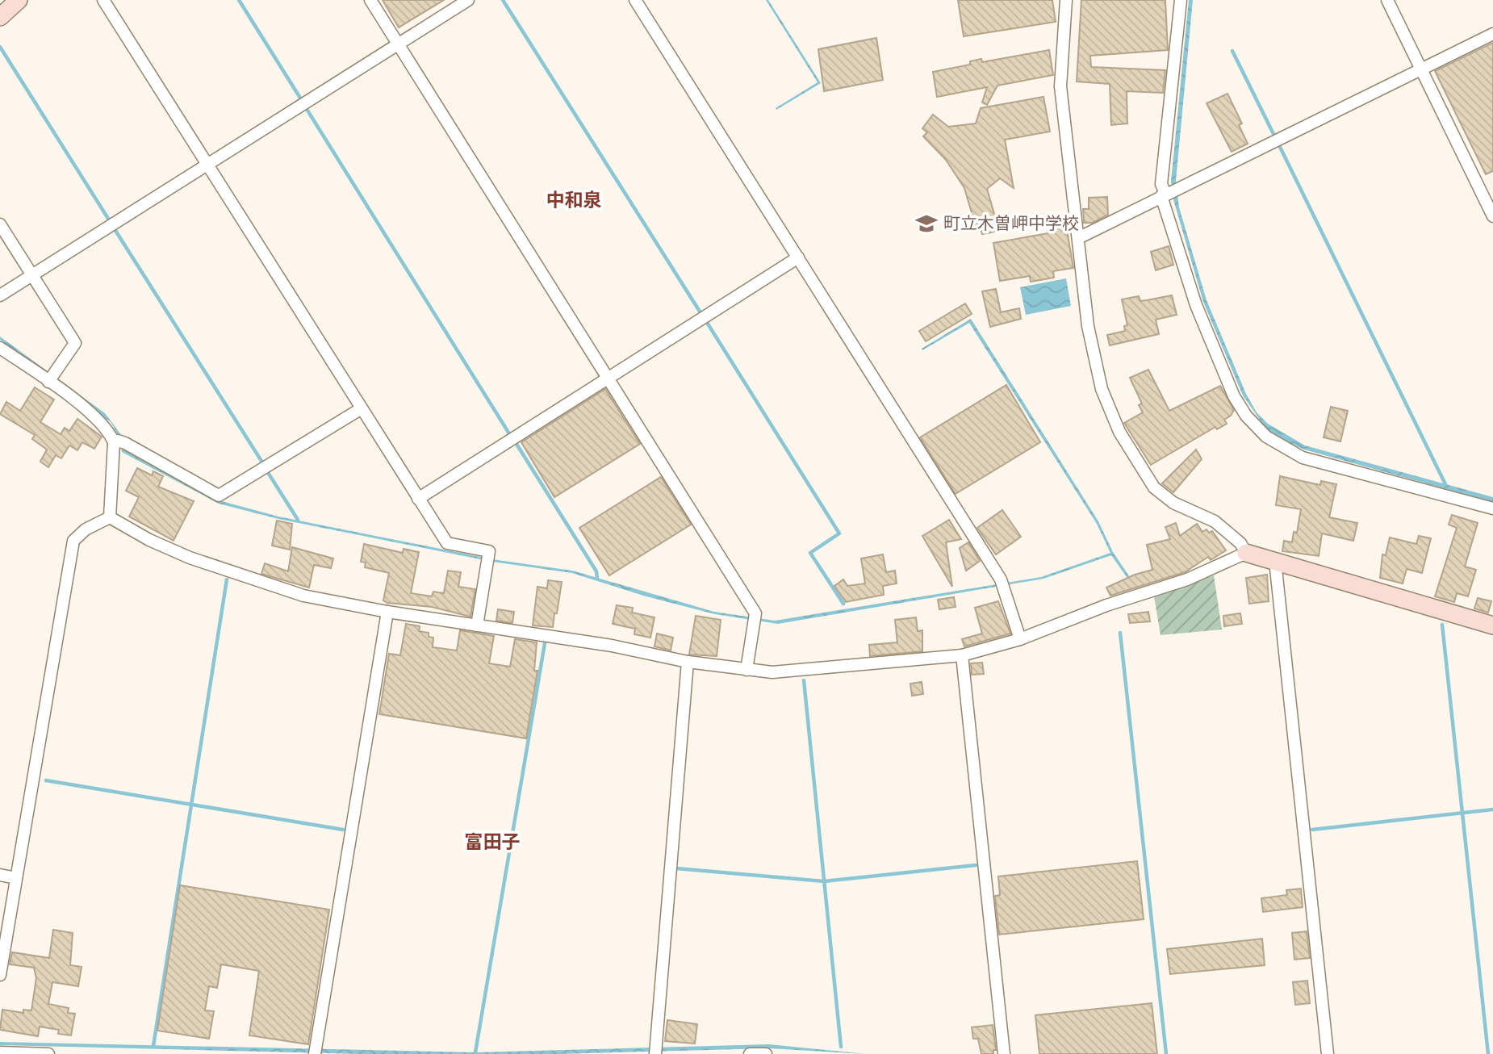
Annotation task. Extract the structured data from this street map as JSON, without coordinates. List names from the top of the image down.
{
  "districts": ["中和泉", "富田子"],
  "places": {
    "school or university": ["町立木曽岬中学校"]
  }
}
